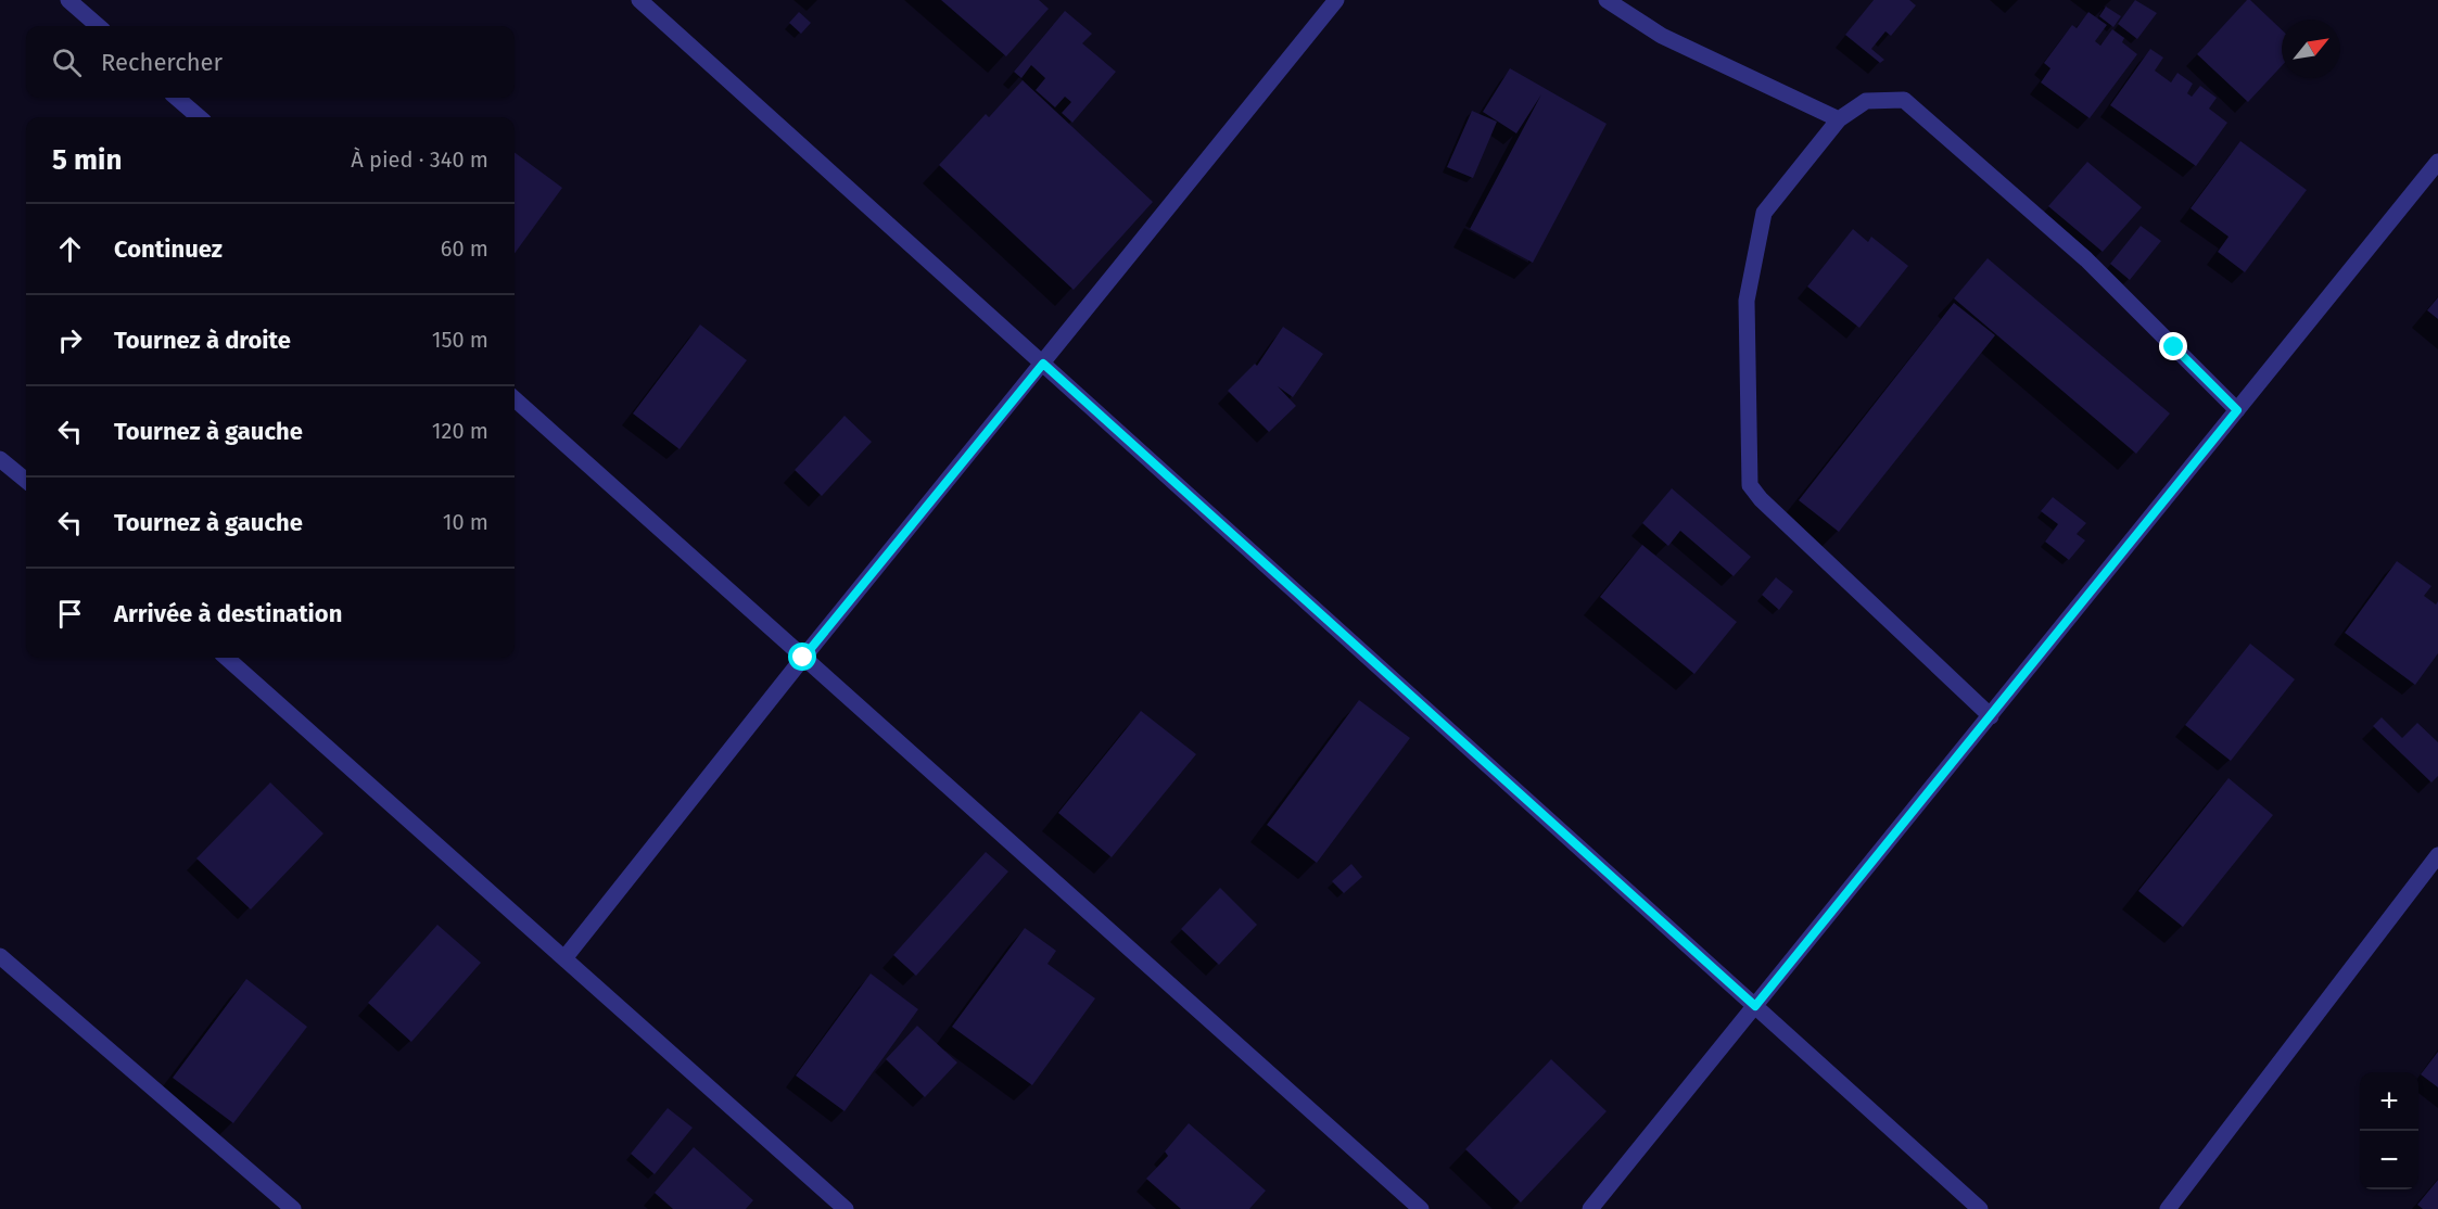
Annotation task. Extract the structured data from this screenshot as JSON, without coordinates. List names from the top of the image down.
{
  "north": "top right",
  "page": {
    "search": "Rechercher",
    "heading": ["5 min", "À pied · 340 m"],
    "list": [
      ["Continuez", "60 m"],
      ["Tournez à droite", "150 m"],
      ["Tournez à gauche", "120 m"],
      ["Tournez à gauche", "10 m"],
      "Arrivée à destination"
    ],
    "map_buttons": ["+", "−"]
  }
}
